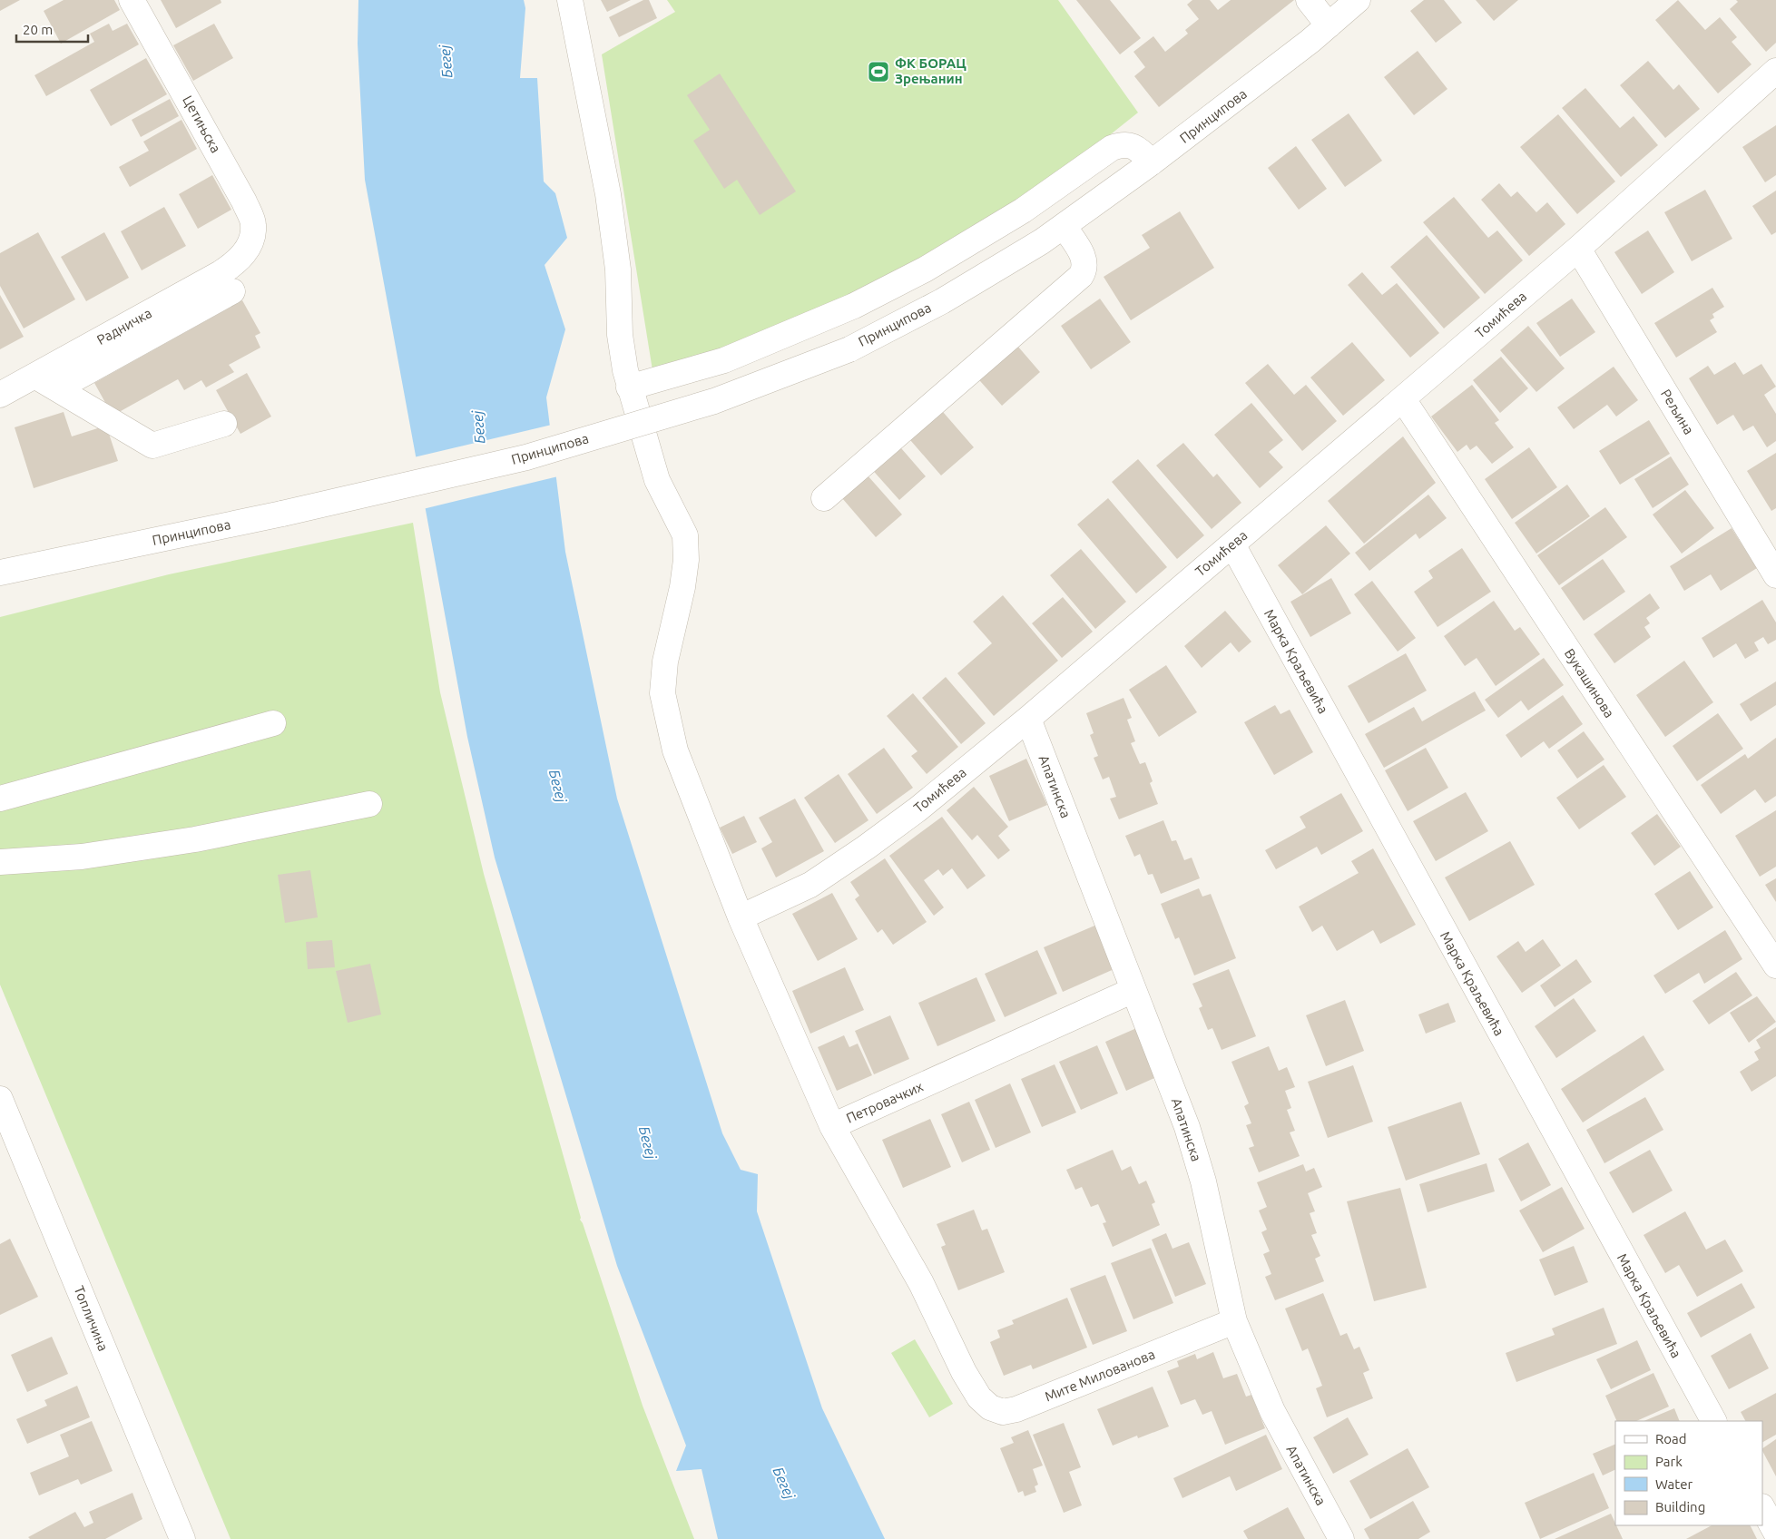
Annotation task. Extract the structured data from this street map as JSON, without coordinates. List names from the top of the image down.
{
  "streets": {
    "street": [
      "Принципова",
      "Цетињска",
      "Томићева",
      "Радничка",
      "Рељина",
      "Марка Краљевића",
      "Вукашинова",
      "Апатинска",
      "Петровачких",
      "Топличина",
      "Мите Милованова"
    ]
  },
  "crossings": [
    ["Цетињска", "Радничка"],
    ["Томићева", "Рељина"],
    ["Томићева", "Марка Краљевића"],
    ["Томићева", "Вукашинова"],
    ["Томићева", "Апатинска"],
    ["Апатинска", "Петровачких"],
    ["Апатинска", "Мите Милованова"],
    ["Петровачких", "Мите Милованова"]
  ],
  "water": ["Бегеј"],
  "places": {
    "sports": ["ФК БОРАЦ Зрењанин"]
  },
  "legend": [
    "Road",
    "Park",
    "Water",
    "Building"
  ],
  "scale_bar": "20 m"
}
